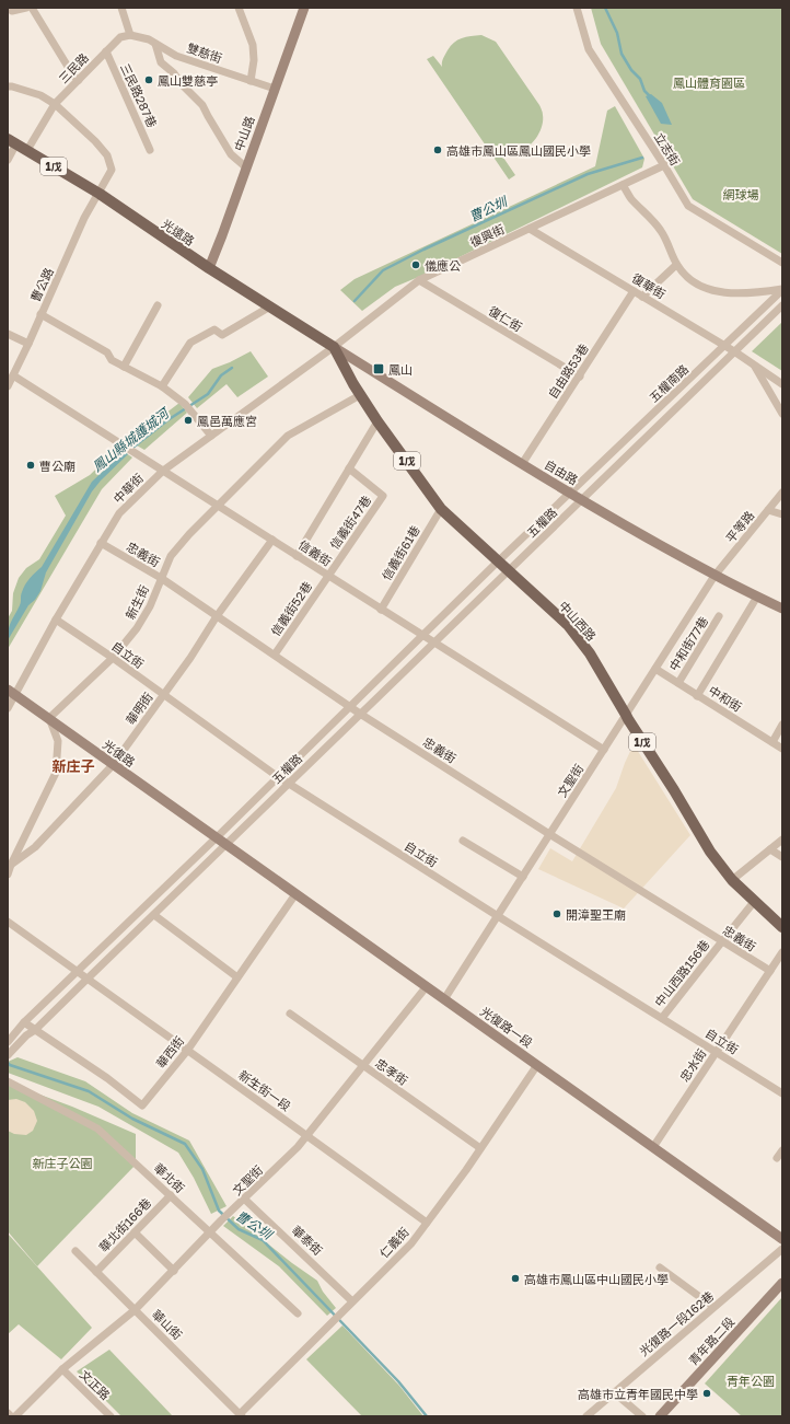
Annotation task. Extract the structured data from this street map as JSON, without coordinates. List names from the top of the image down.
{
  "streets": {
    "main road": ["1戊", "光遠路", "中山西路"],
    "street": [
      "雙慈街",
      "三民路",
      "三民路287巷",
      "中山路",
      "立志街",
      "復興街",
      "曹公路",
      "復華街",
      "復仁街",
      "自由路53巷",
      "五權南路",
      "自由路",
      "中華街",
      "信義街47巷",
      "五權路",
      "平等路",
      "信義街",
      "信義街61巷",
      "忠義街",
      "新生街",
      "信義街52巷",
      "中和街77巷",
      "自立街",
      "中和街",
      "華明街",
      "光復路",
      "文聖街",
      "中山西路156巷",
      "光復路一段",
      "華西街",
      "忠水街",
      "忠孝街",
      "新生街一段",
      "華北街",
      "華北街166巷",
      "華泰街",
      "仁義街",
      "光復路一段162巷",
      "華山街",
      "青年路二段",
      "文正路"
    ]
  },
  "crossings": [
    ["雙慈街", "三民路"],
    ["雙慈街", "中山路"],
    ["三民路", "三民路287巷"],
    ["三民路", "光遠路"],
    ["三民路", "曹公路"],
    ["中山路", "光遠路"],
    ["立志街", "復興街"],
    ["光遠路", "復興街"],
    ["光遠路", "曹公路"],
    ["光遠路", "自由路"],
    ["光遠路", "中華街"],
    ["光遠路", "中山西路"],
    ["復興街", "復華街"],
    ["復興街", "復仁街"],
    ["復興街", "自由路"],
    ["復興街", "中華街"],
    ["復興街", "中山西路"],
    ["曹公路", "信義街"],
    ["復華街", "自由路53巷"],
    ["復華街", "五權南路"],
    ["復仁街", "自由路53巷"],
    ["自由路53巷", "自由路"],
    ["五權南路", "自由路"],
    ["五權南路", "五權路"],
    ["自由路", "中華街"],
    ["自由路", "五權路"],
    ["自由路", "平等路"],
    ["自由路", "中山西路"],
    ["自由路", "文聖街"],
    ["中華街", "信義街"],
    ["中華街", "忠義街"],
    ["中華街", "中山西路"],
    ["中華街", "自立街"],
    ["中華街", "光復路"],
    ["信義街47巷", "信義街"],
    ["信義街47巷", "信義街52巷"],
    ["五權路", "信義街"],
    ["五權路", "忠義街"],
    ["五權路", "中山西路"],
    ["五權路", "自立街"],
    ["五權路", "光復路"],
    ["五權路", "光復路一段"],
    ["五權路", "華西街"],
    ["五權路", "新生街一段"],
    ["平等路", "文聖街"],
    ["信義街", "信義街61巷"],
    ["信義街", "新生街"],
    ["信義街", "信義街52巷"],
    ["信義街", "華明街"],
    ["信義街", "文聖街"],
    ["信義街61巷", "中山西路"],
    ["忠義街", "新生街"],
    ["忠義街", "信義街52巷"],
    ["忠義街", "華明街"],
    ["忠義街", "文聖街"],
    ["忠義街", "中山西路156巷"],
    ["忠義街", "忠水街"],
    ["新生街", "中山西路"],
    ["新生街", "自立街"],
    ["新生街", "光復路"],
    ["中山西路", "文聖街"],
    ["中山西路", "中山西路156巷"],
    ["中和街77巷", "中和街"],
    ["自立街", "華明街"],
    ["自立街", "文聖街"],
    ["自立街", "中山西路156巷"],
    ["自立街", "忠水街"],
    ["中和街", "文聖街"],
    ["華明街", "光復路"],
    ["光復路", "光復路一段"],
    ["文聖街", "光復路一段"],
    ["文聖街", "忠孝街"],
    ["文聖街", "新生街一段"],
    ["文聖街", "華北街"],
    ["文聖街", "華泰街"],
    ["文聖街", "華山街"],
    ["文聖街", "文正路"],
    ["光復路一段", "華西街"],
    ["光復路一段", "忠水街"],
    ["光復路一段", "仁義街"],
    ["華西街", "新生街一段"],
    ["忠孝街", "仁義街"],
    ["新生街一段", "仁義街"],
    ["華北街", "華北街166巷"],
    ["華北街166巷", "華山街"],
    ["華泰街", "仁義街"],
    ["仁義街", "華山街"]
  ],
  "districts": ["新庄子"],
  "water": ["曹公圳", "鳳山縣城護城河"],
  "parks": [
    "鳳山體育園區",
    "網球場",
    "新庄子公園",
    "青年公園"
  ],
  "places": {
    "other": [
      "鳳山雙慈亭",
      "高雄市鳳山區鳳山國民小學",
      "儀應公",
      "鳳邑萬應宮",
      "曹公廟",
      "開漳聖王廟",
      "高雄市鳳山區中山國民小學",
      "高雄市立青年國民中學"
    ],
    "transit": ["鳳山"]
  }
}
